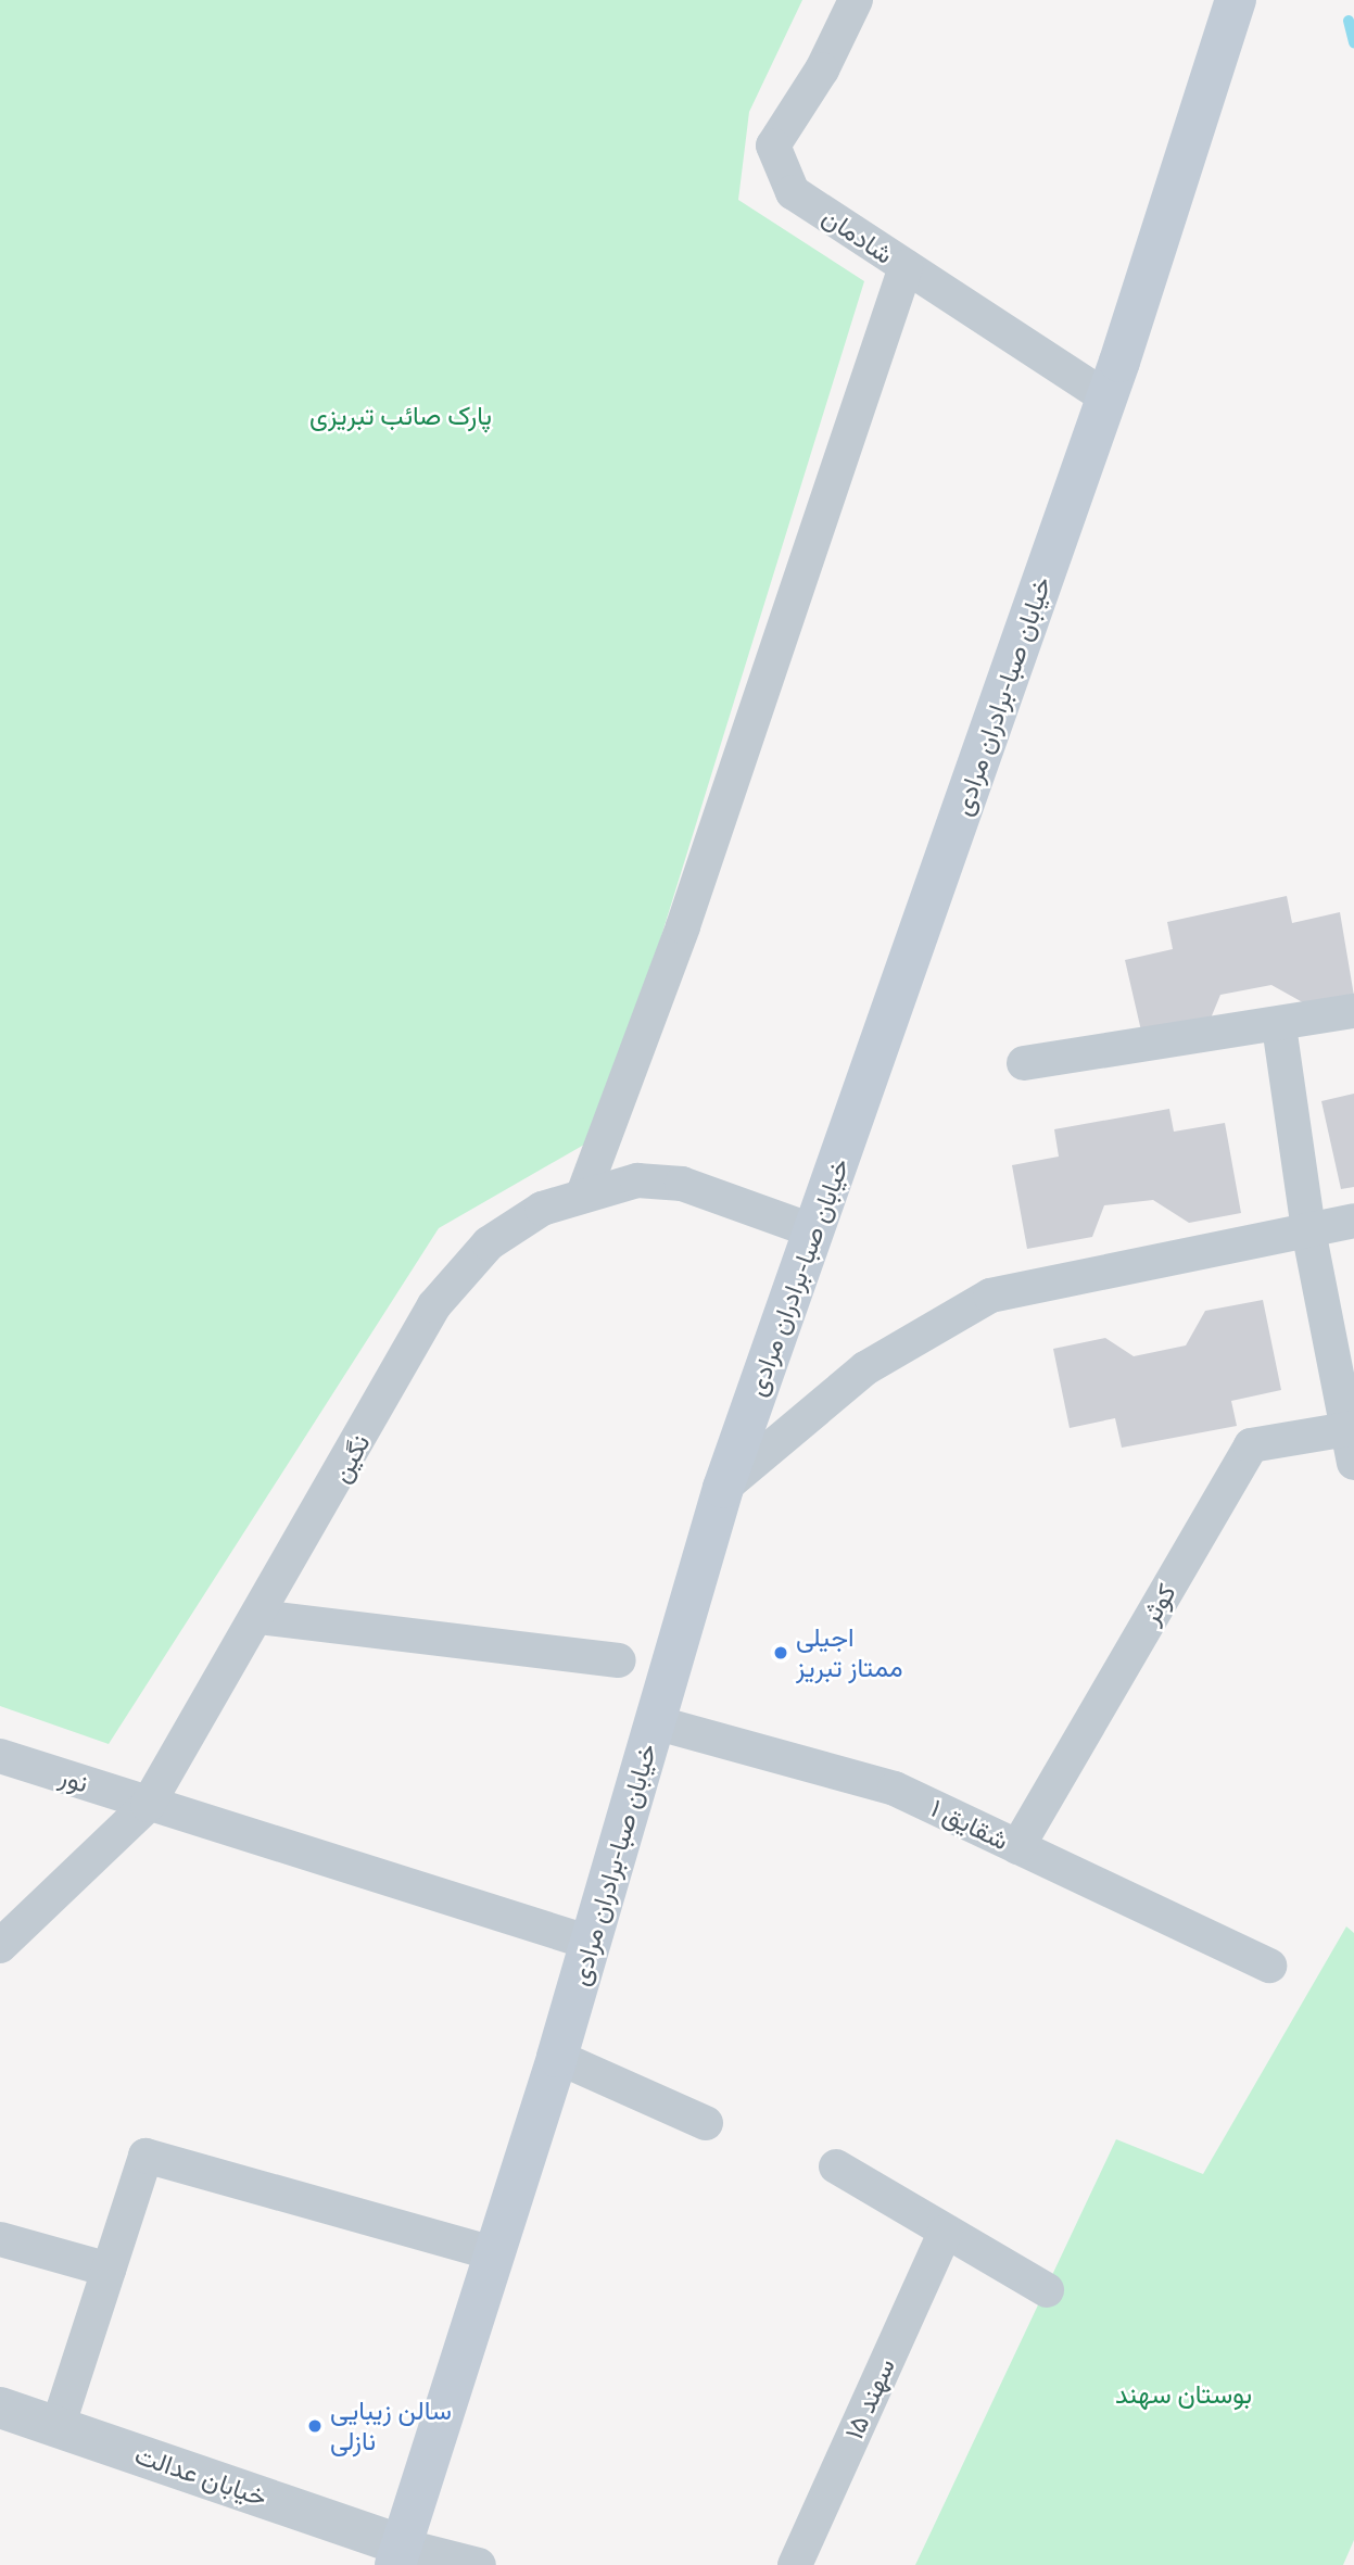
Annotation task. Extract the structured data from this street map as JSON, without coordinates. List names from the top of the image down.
{
  "streets": {
    "main road": ["خیابان صبا-برادران مرادی"],
    "street": [
      "شادمان",
      "نگین",
      "کوثر",
      "نور",
      "شقایق ۱",
      "سهند ۱۵",
      "خیابان عدالت"
    ]
  },
  "crossings": [
    ["شادمان", "خیابان صبا-برادران مرادی"],
    ["خیابان صبا-برادران مرادی", "نگین"],
    ["خیابان صبا-برادران مرادی", "نور"],
    ["خیابان صبا-برادران مرادی", "شقایق ۱"],
    ["خیابان صبا-برادران مرادی", "خیابان عدالت"],
    ["نگین", "نور"],
    ["کوثر", "شقایق ۱"]
  ],
  "parks": ["پارک صائب تبریزی", "بوستان سهند"],
  "places": ["اجیلی ممتاز تبریز", "سالن زیبایی نازلی"]
}
